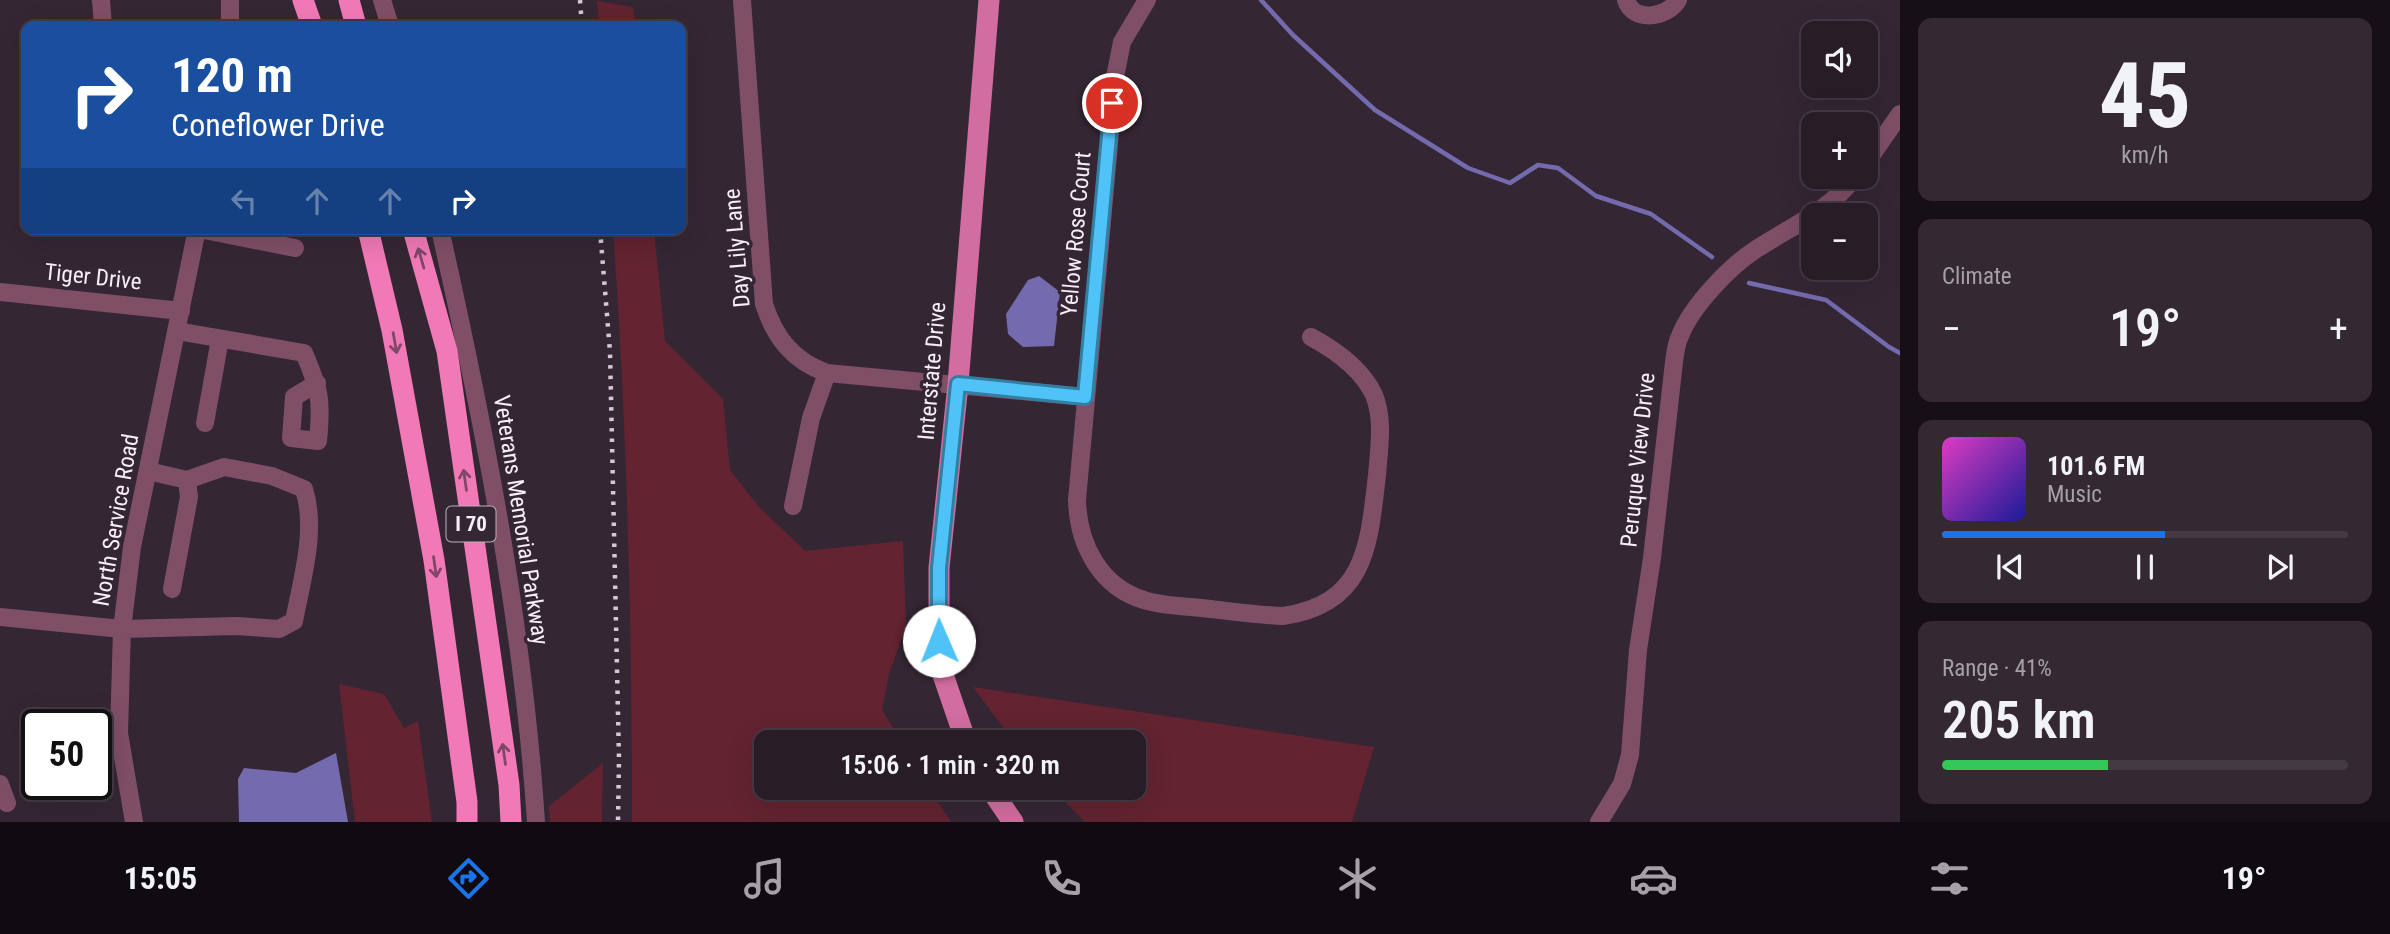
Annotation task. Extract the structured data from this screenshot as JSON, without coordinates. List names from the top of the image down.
{
  "streets": {
    "highway": ["I 70"],
    "main road": ["Interstate Drive"],
    "street": [
      "Yellow Rose Court",
      "Day Lily Lane",
      "Tiger Drive",
      "Peruque View Drive",
      "North Service Road",
      "Veterans Memorial Parkway"
    ]
  },
  "crossings": [
    ["Yellow Rose Court", "Day Lily Lane"],
    ["Day Lily Lane", "Interstate Drive"],
    ["Tiger Drive", "North Service Road"]
  ],
  "page": {
    "tile": [
      ["45", "km/h"],
      "Climate",
      ["Range · 41%", "205 km"]
    ],
    "map_buttons": ["+", "−"],
    "turn": ["120 m", "Coneflower Drive"],
    "heat": ["−", "19°", "+"],
    "song": ["101.6 FM", "Music"],
    "limit": "50",
    "trip": "15:06 · 1 min · 320 m",
    "tabs": ["15:05", "19°"]
  }
}
